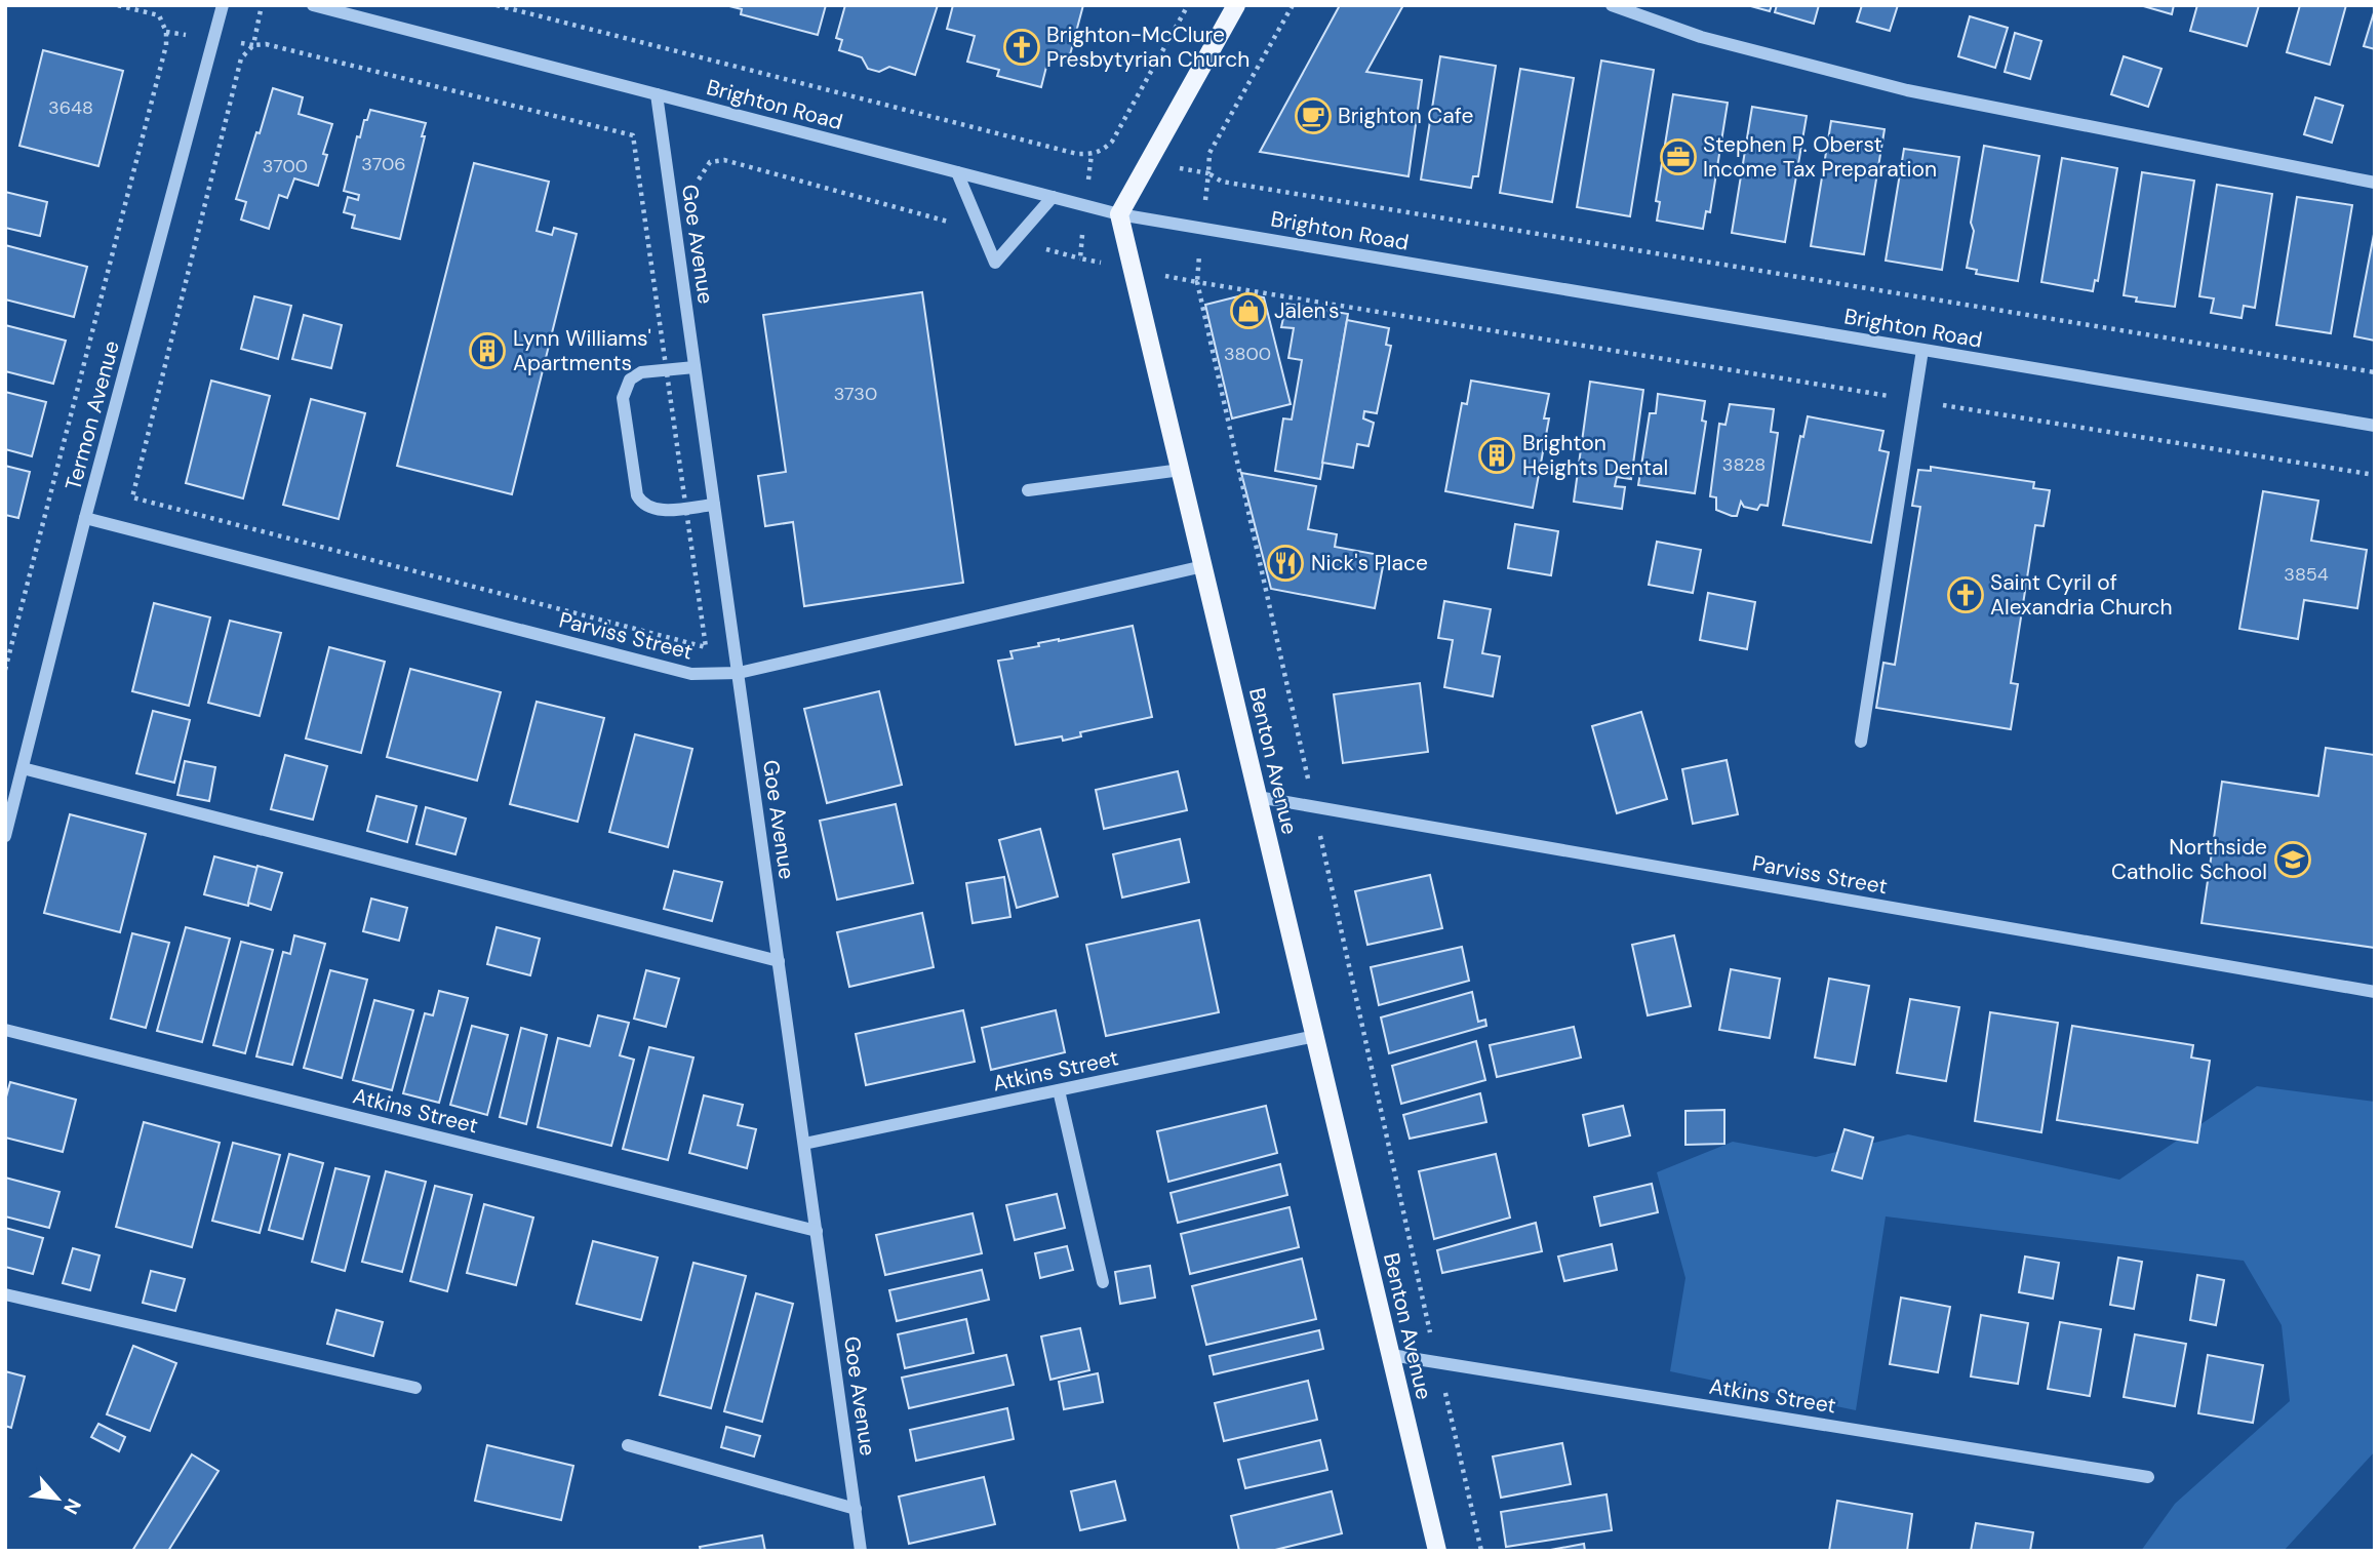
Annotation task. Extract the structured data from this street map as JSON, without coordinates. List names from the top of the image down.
{
  "streets": {
    "main road": ["Benton Avenue"],
    "street": [
      "Brighton Road",
      "Goe Avenue",
      "Termon Avenue",
      "Parviss Street",
      "Atkins Street"
    ]
  },
  "crossings": [
    ["Brighton Road", "Goe Avenue"],
    ["Brighton Road", "Benton Avenue"],
    ["Goe Avenue", "Parviss Street"],
    ["Goe Avenue", "Atkins Street"],
    ["Termon Avenue", "Parviss Street"],
    ["Parviss Street", "Benton Avenue"],
    ["Benton Avenue", "Atkins Street"]
  ],
  "places": {
    "church": ["Brighton-McClure Presbytyrian Church", "Saint Cyril of Alexandria Church"],
    "cafe": ["Brighton Cafe"],
    "office": ["Stephen P. Oberst Income Tax Preparation"],
    "shop": ["Jalen's"],
    "building": ["Lynn Williams' Apartments", "Brighton Heights Dental"],
    "restaurant": ["Nick's Place"],
    "school or university": ["Northside Catholic School"]
  },
  "house_numbers": [
    "3648",
    "3706",
    "3700",
    "3800",
    "3730",
    "3828",
    "3854"
  ],
  "north": "bottom right"
}
